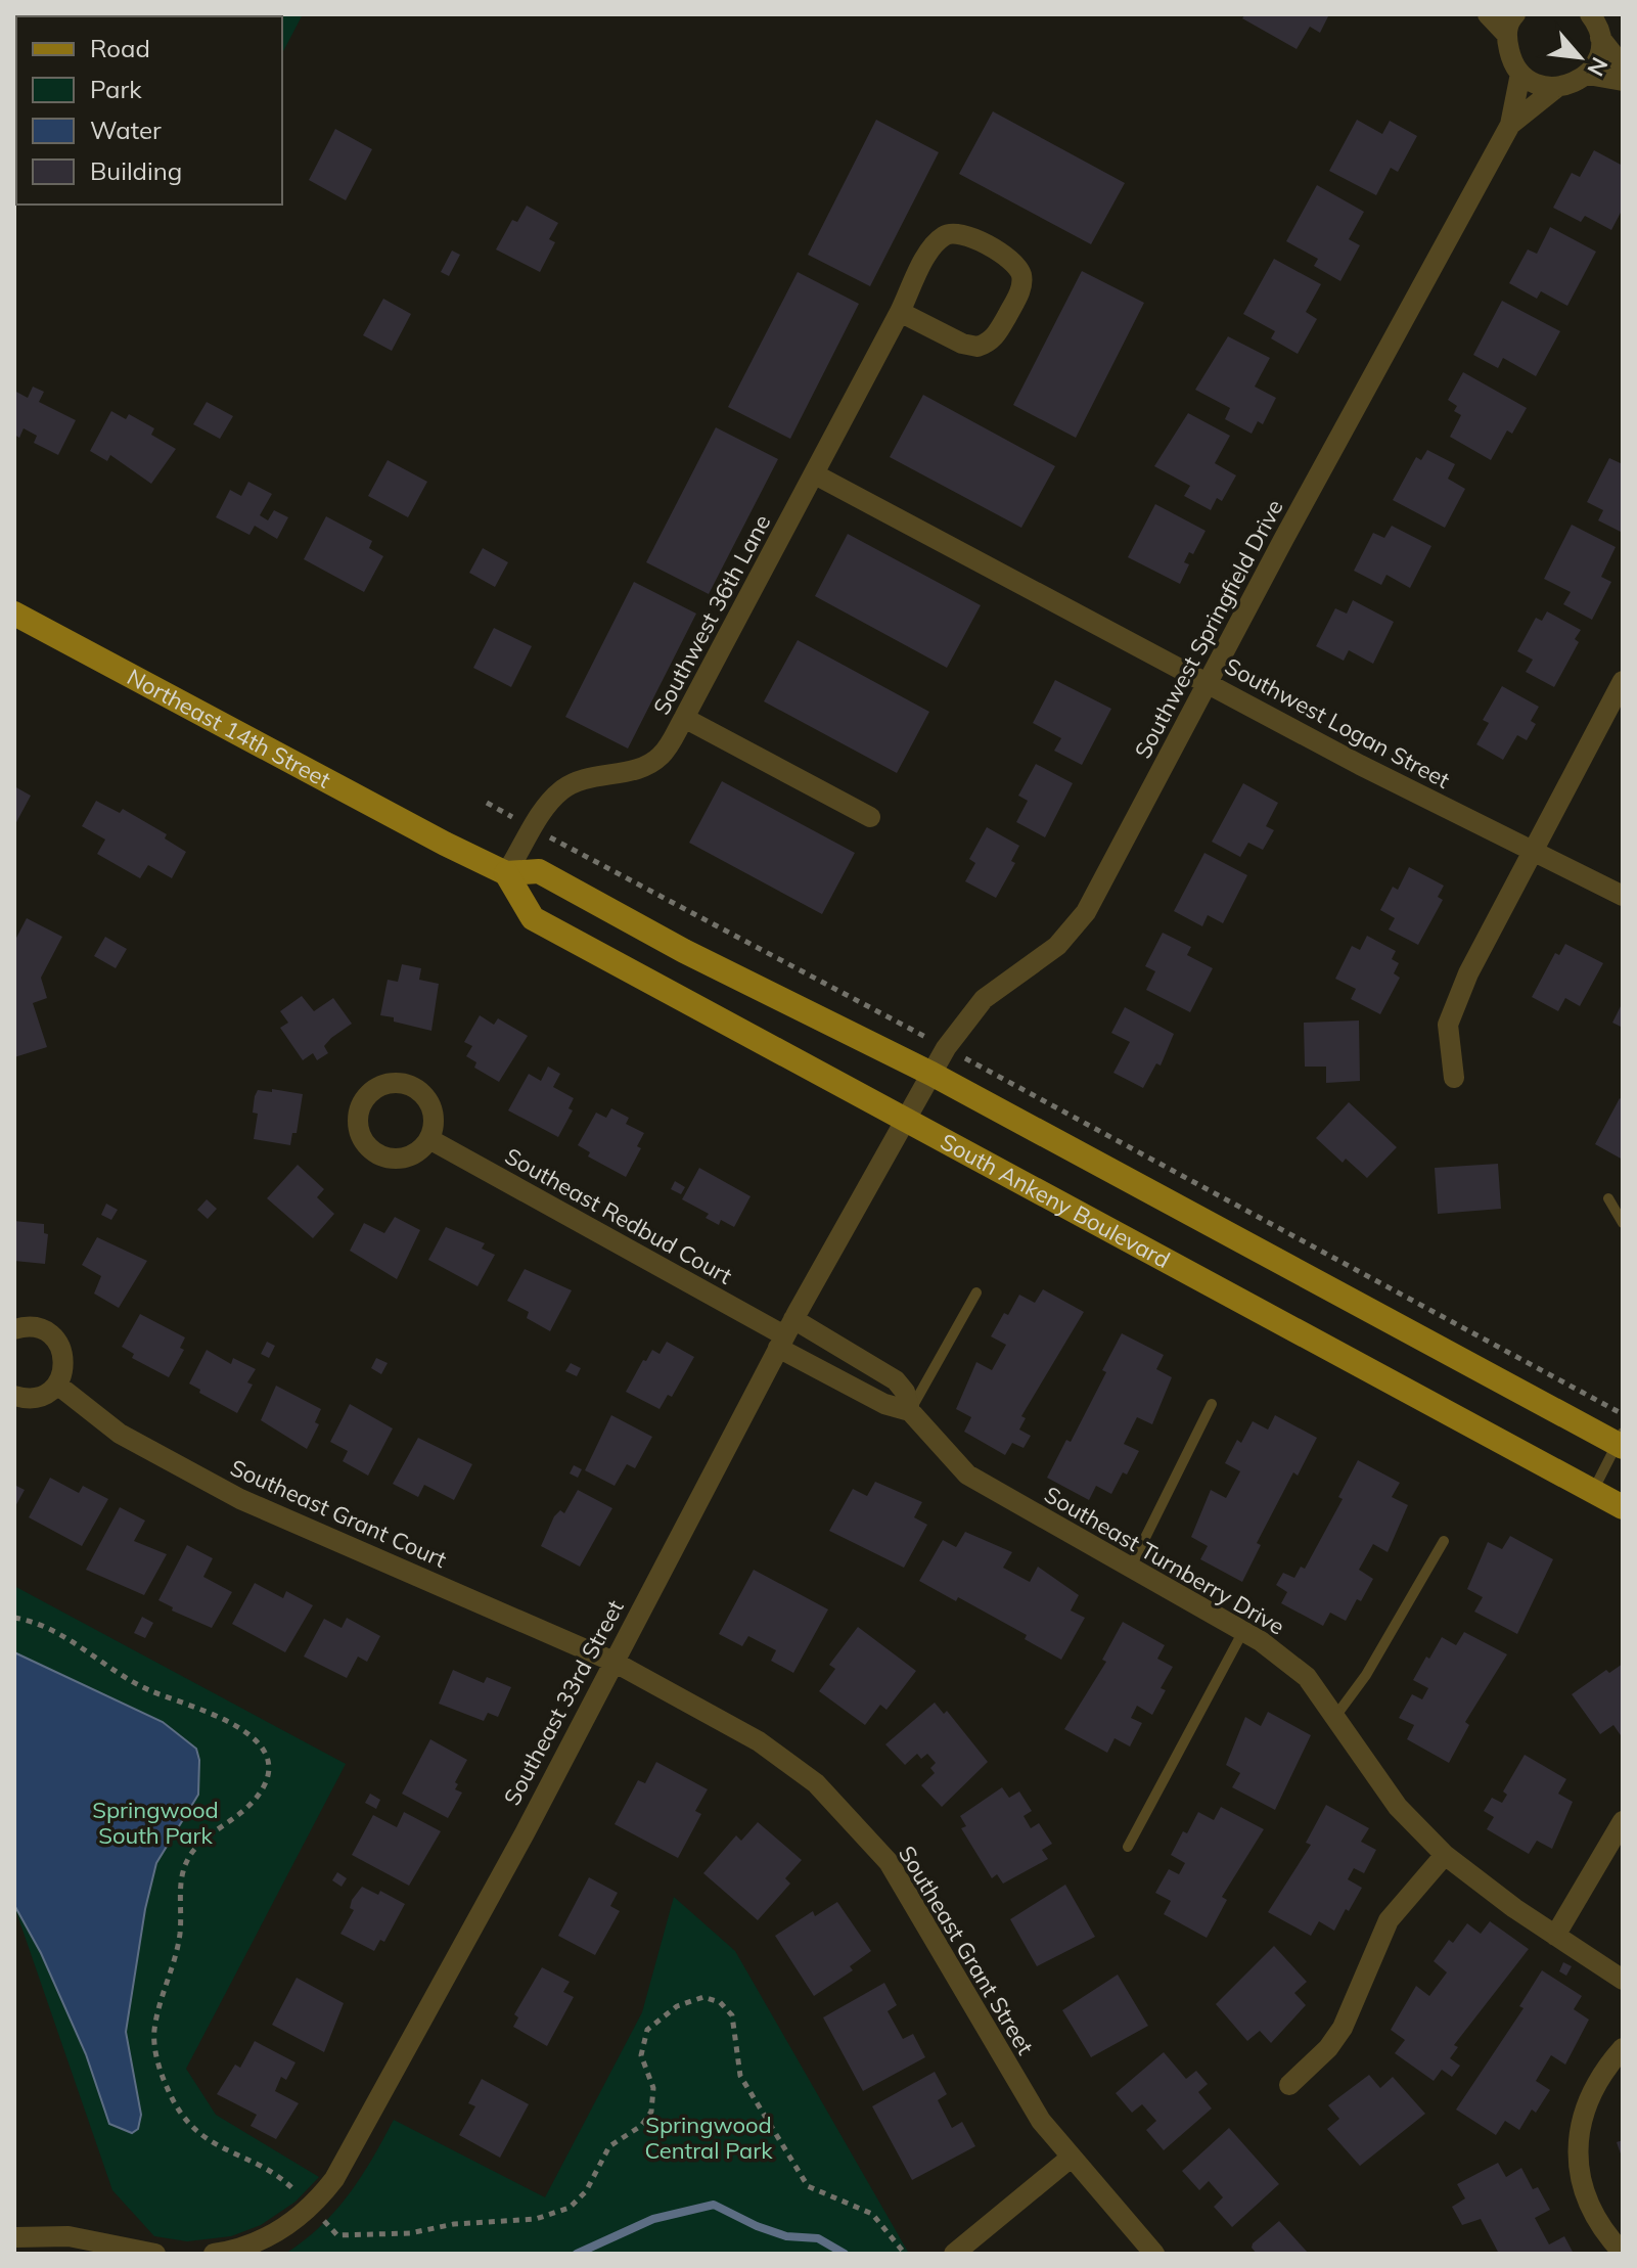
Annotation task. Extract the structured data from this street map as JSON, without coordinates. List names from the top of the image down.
{
  "streets": {
    "main road": ["Northeast 14th Street", "South Ankeny Boulevard"],
    "street": [
      "Southwest 36th Lane",
      "Southwest Springfield Drive",
      "Southwest Logan Street",
      "Southeast Redbud Court",
      "Southeast Grant Court",
      "Southeast Turnberry Drive",
      "Southeast 33rd Street",
      "Southeast Grant Street"
    ]
  },
  "crossings": [
    ["Southwest 36th Lane", "Southwest Logan Street"],
    ["Southwest 36th Lane", "Northeast 14th Street"],
    ["Southwest 36th Lane", "South Ankeny Boulevard"],
    ["Southwest Springfield Drive", "Southwest Logan Street"],
    ["Southwest Springfield Drive", "South Ankeny Boulevard"],
    ["Southwest Springfield Drive", "Southeast 33rd Street"],
    ["Northeast 14th Street", "South Ankeny Boulevard"],
    ["South Ankeny Boulevard", "Southeast 33rd Street"],
    ["Southeast Redbud Court", "Southeast Turnberry Drive"],
    ["Southeast Redbud Court", "Southeast 33rd Street"],
    ["Southeast Grant Court", "Southeast 33rd Street"],
    ["Southeast Grant Court", "Southeast Grant Street"],
    ["Southeast Turnberry Drive", "Southeast 33rd Street"],
    ["Southeast 33rd Street", "Southeast Grant Street"]
  ],
  "parks": ["Springwood South Park", "Springwood Central Park"],
  "legend": [
    "Road",
    "Park",
    "Water",
    "Building"
  ],
  "north": "bottom right"
}
